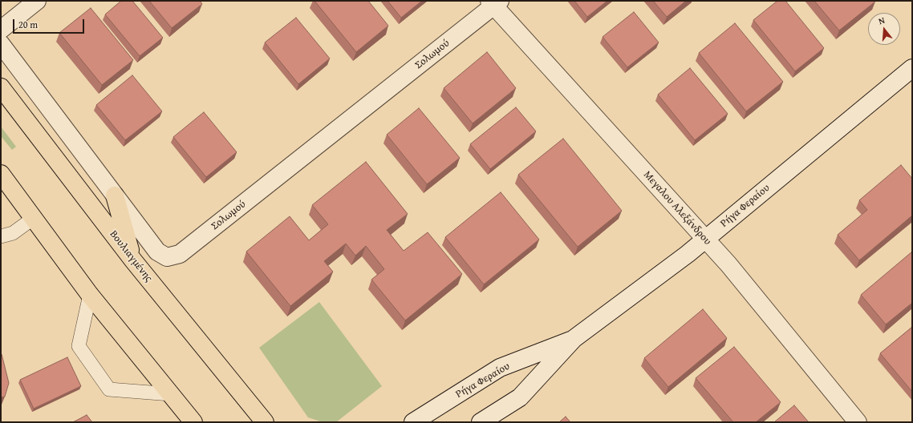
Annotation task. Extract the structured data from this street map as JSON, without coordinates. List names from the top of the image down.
{
  "streets": {
    "main road": ["Βουλιαγμένης"],
    "street": ["Σολωμού", "Ρήγα Φεραίου", "Μεγαλου Αλεξάνδρου"]
  },
  "crossings": [
    ["Σολωμού", "Μεγαλου Αλεξάνδρου"],
    ["Ρήγα Φεραίου", "Μεγαλου Αλεξάνδρου"]
  ],
  "scale_bar": "20 m",
  "north": "top"
}
